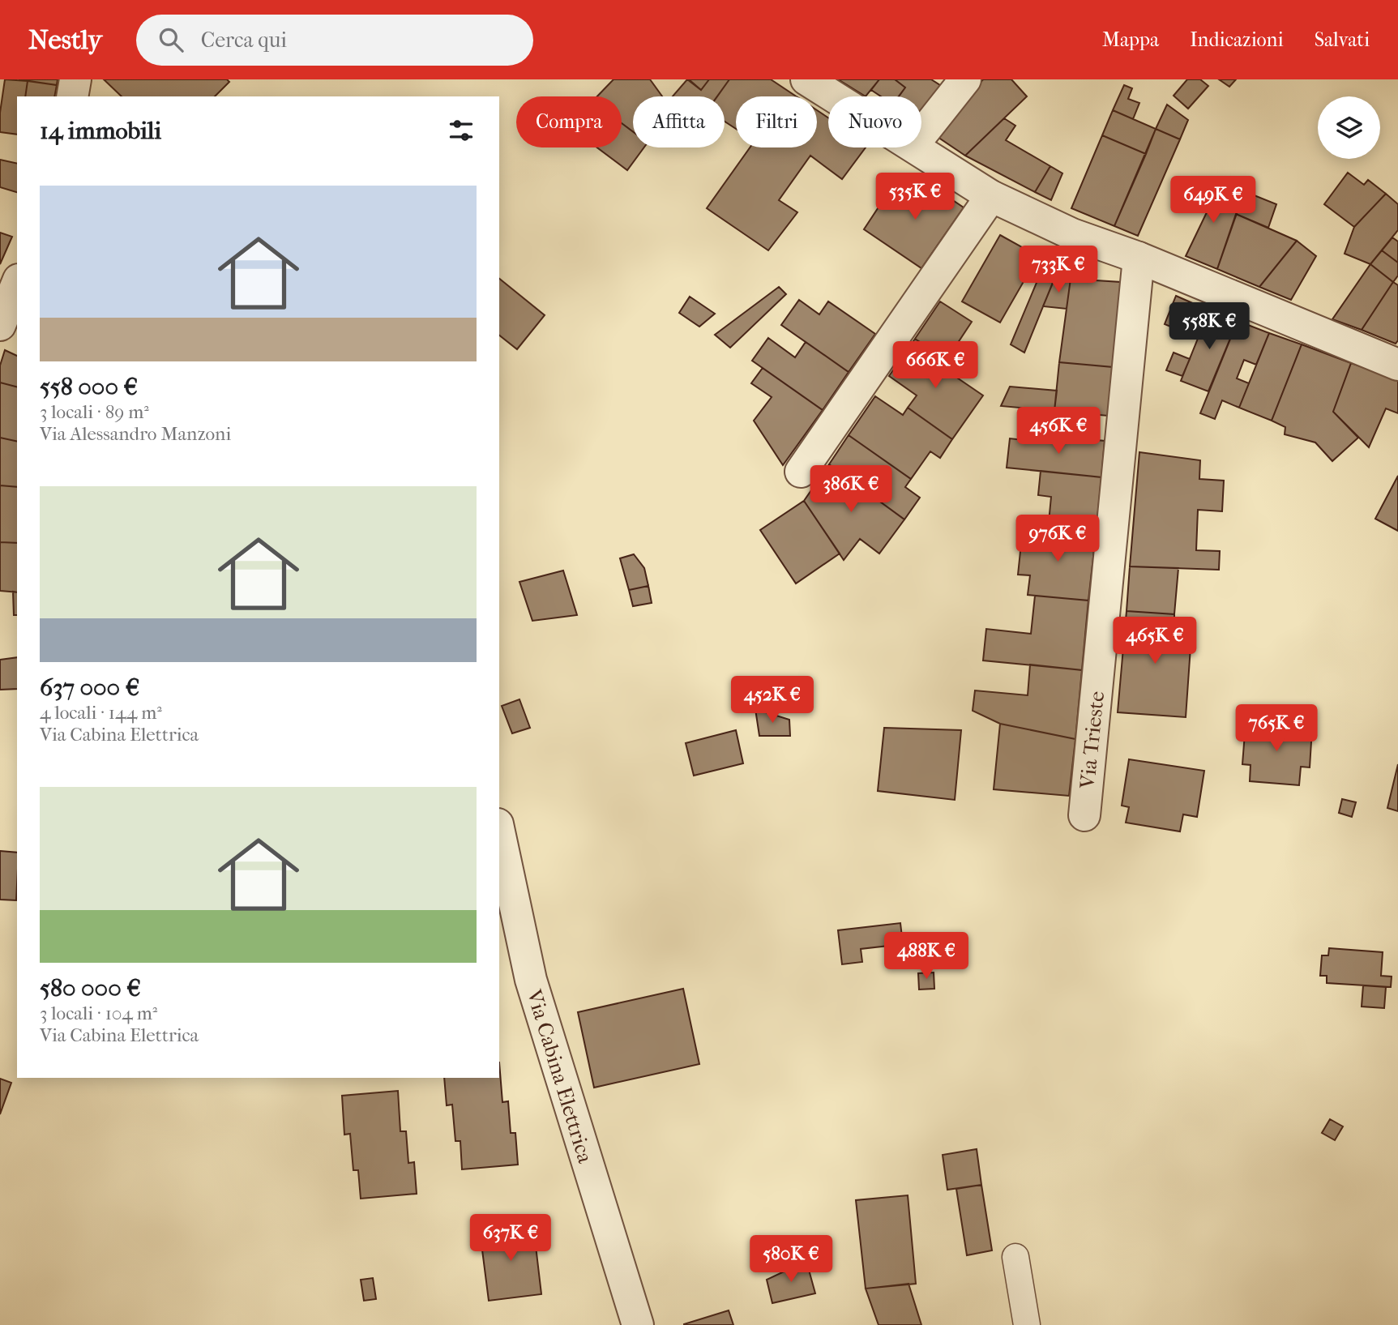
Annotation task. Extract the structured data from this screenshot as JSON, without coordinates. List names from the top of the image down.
{
  "streets": {
    "street": ["Via Trieste", "Via Cabina Elettrica"]
  },
  "page": {
    "header": "Nestly",
    "search": "Cerca qui",
    "nav": ["Mappa", "Indicazioni", "Salvati"],
    "chip": [
      "Compra",
      "Affitta",
      "Filtri",
      "Nuovo"
    ],
    "heading": "14 immobili",
    "list": [
      {
        "name": "558 000 €",
        "note": "3 locali · 89 m² · Via Alessandro Manzoni"
      },
      {
        "name": "637 000 €",
        "note": "4 locali · 144 m² · Via Cabina Elettrica"
      },
      {
        "name": "580 000 €",
        "note": "3 locali · 104 m² · Via Cabina Elettrica"
      }
    ],
    "price": [
      "535K €",
      "649K €",
      "733K €",
      "558K €",
      "666K €",
      "456K €",
      "386K €",
      "976K €",
      "465K €",
      "452K €",
      "765K €",
      "488K €",
      "637K €",
      "580K €"
    ]
  }
}
